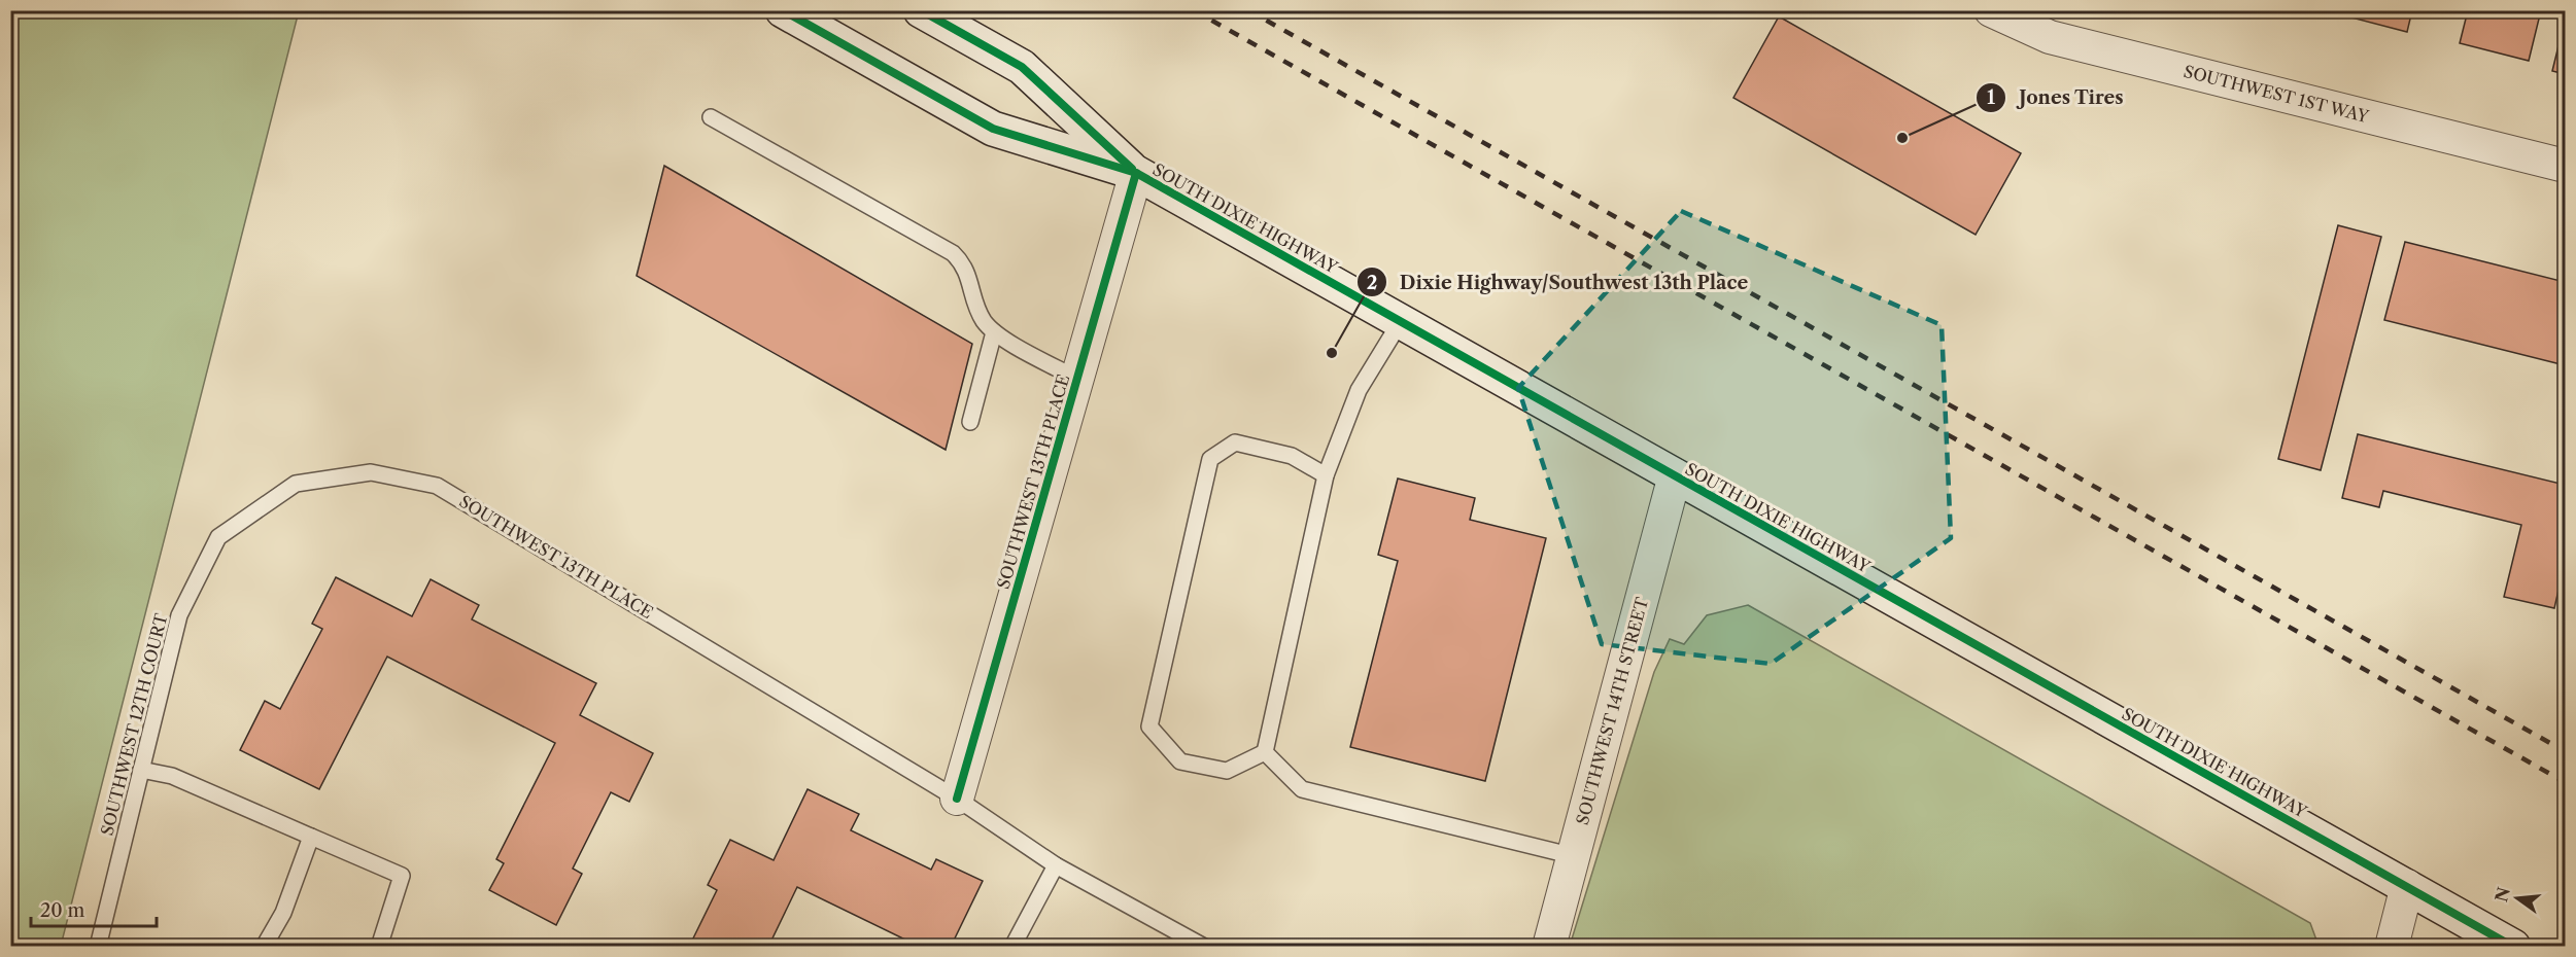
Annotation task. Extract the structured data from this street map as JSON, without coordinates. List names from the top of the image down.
{
  "streets": {
    "main road": ["SOUTH DIXIE HIGHWAY"],
    "street": ["SOUTHWEST 1ST WAY", "SOUTHWEST 13TH PLACE", "SOUTHWEST 14TH STREET"],
    "lane": ["SOUTHWEST 12TH COURT"]
  },
  "crossings": [
    ["SOUTH DIXIE HIGHWAY", "SOUTHWEST 13TH PLACE"],
    ["SOUTH DIXIE HIGHWAY", "SOUTHWEST 14TH STREET"],
    ["SOUTHWEST 13TH PLACE", "SOUTHWEST 12TH COURT"]
  ],
  "places": ["Jones Tires", "Dixie Highway/Southwest 13th Place"],
  "scale_bar": "20 m",
  "north": "left"
}
